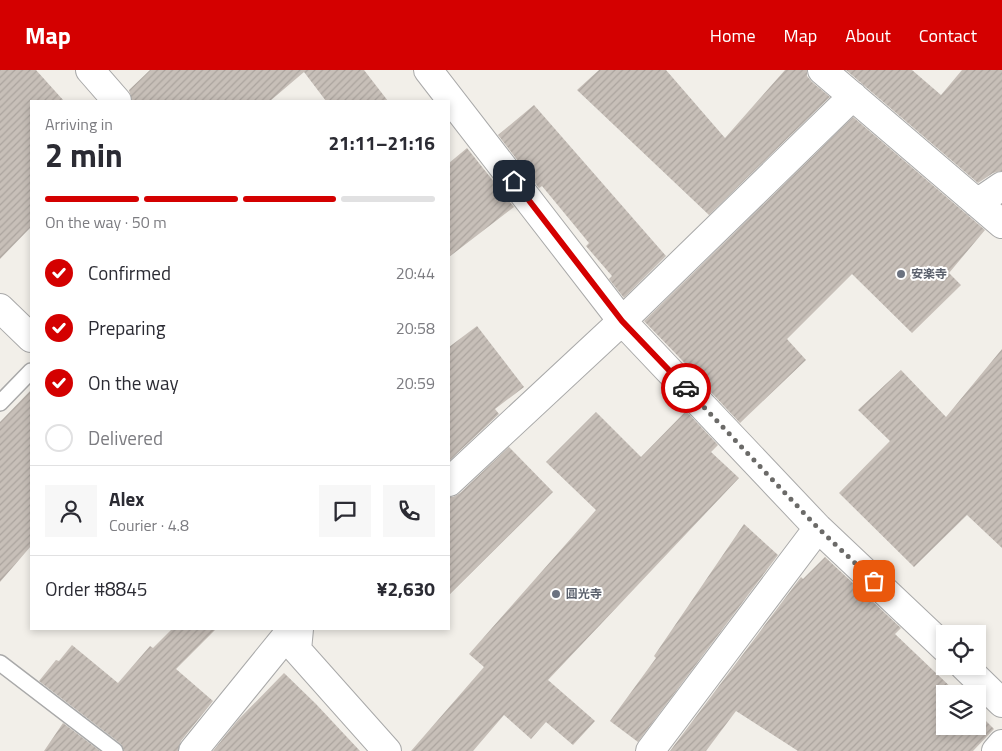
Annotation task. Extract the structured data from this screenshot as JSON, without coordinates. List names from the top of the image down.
{
  "places": ["安楽寺", "圓光寺"],
  "page": {
    "header": "Map",
    "nav": [
      "Home",
      "Map",
      "About",
      "Contact"
    ],
    "heading": ["2 min", "Arriving in", "21:11–21:16"],
    "panel": [
      "Alex",
      "Courier · 4.8",
      "Order #8845",
      "¥2,630"
    ],
    "bar": "On the way · 50 m",
    "list": [
      ["Confirmed", "20:44"],
      ["Preparing", "20:58"],
      ["On the way", "20:59"],
      "Delivered"
    ]
  }
}
